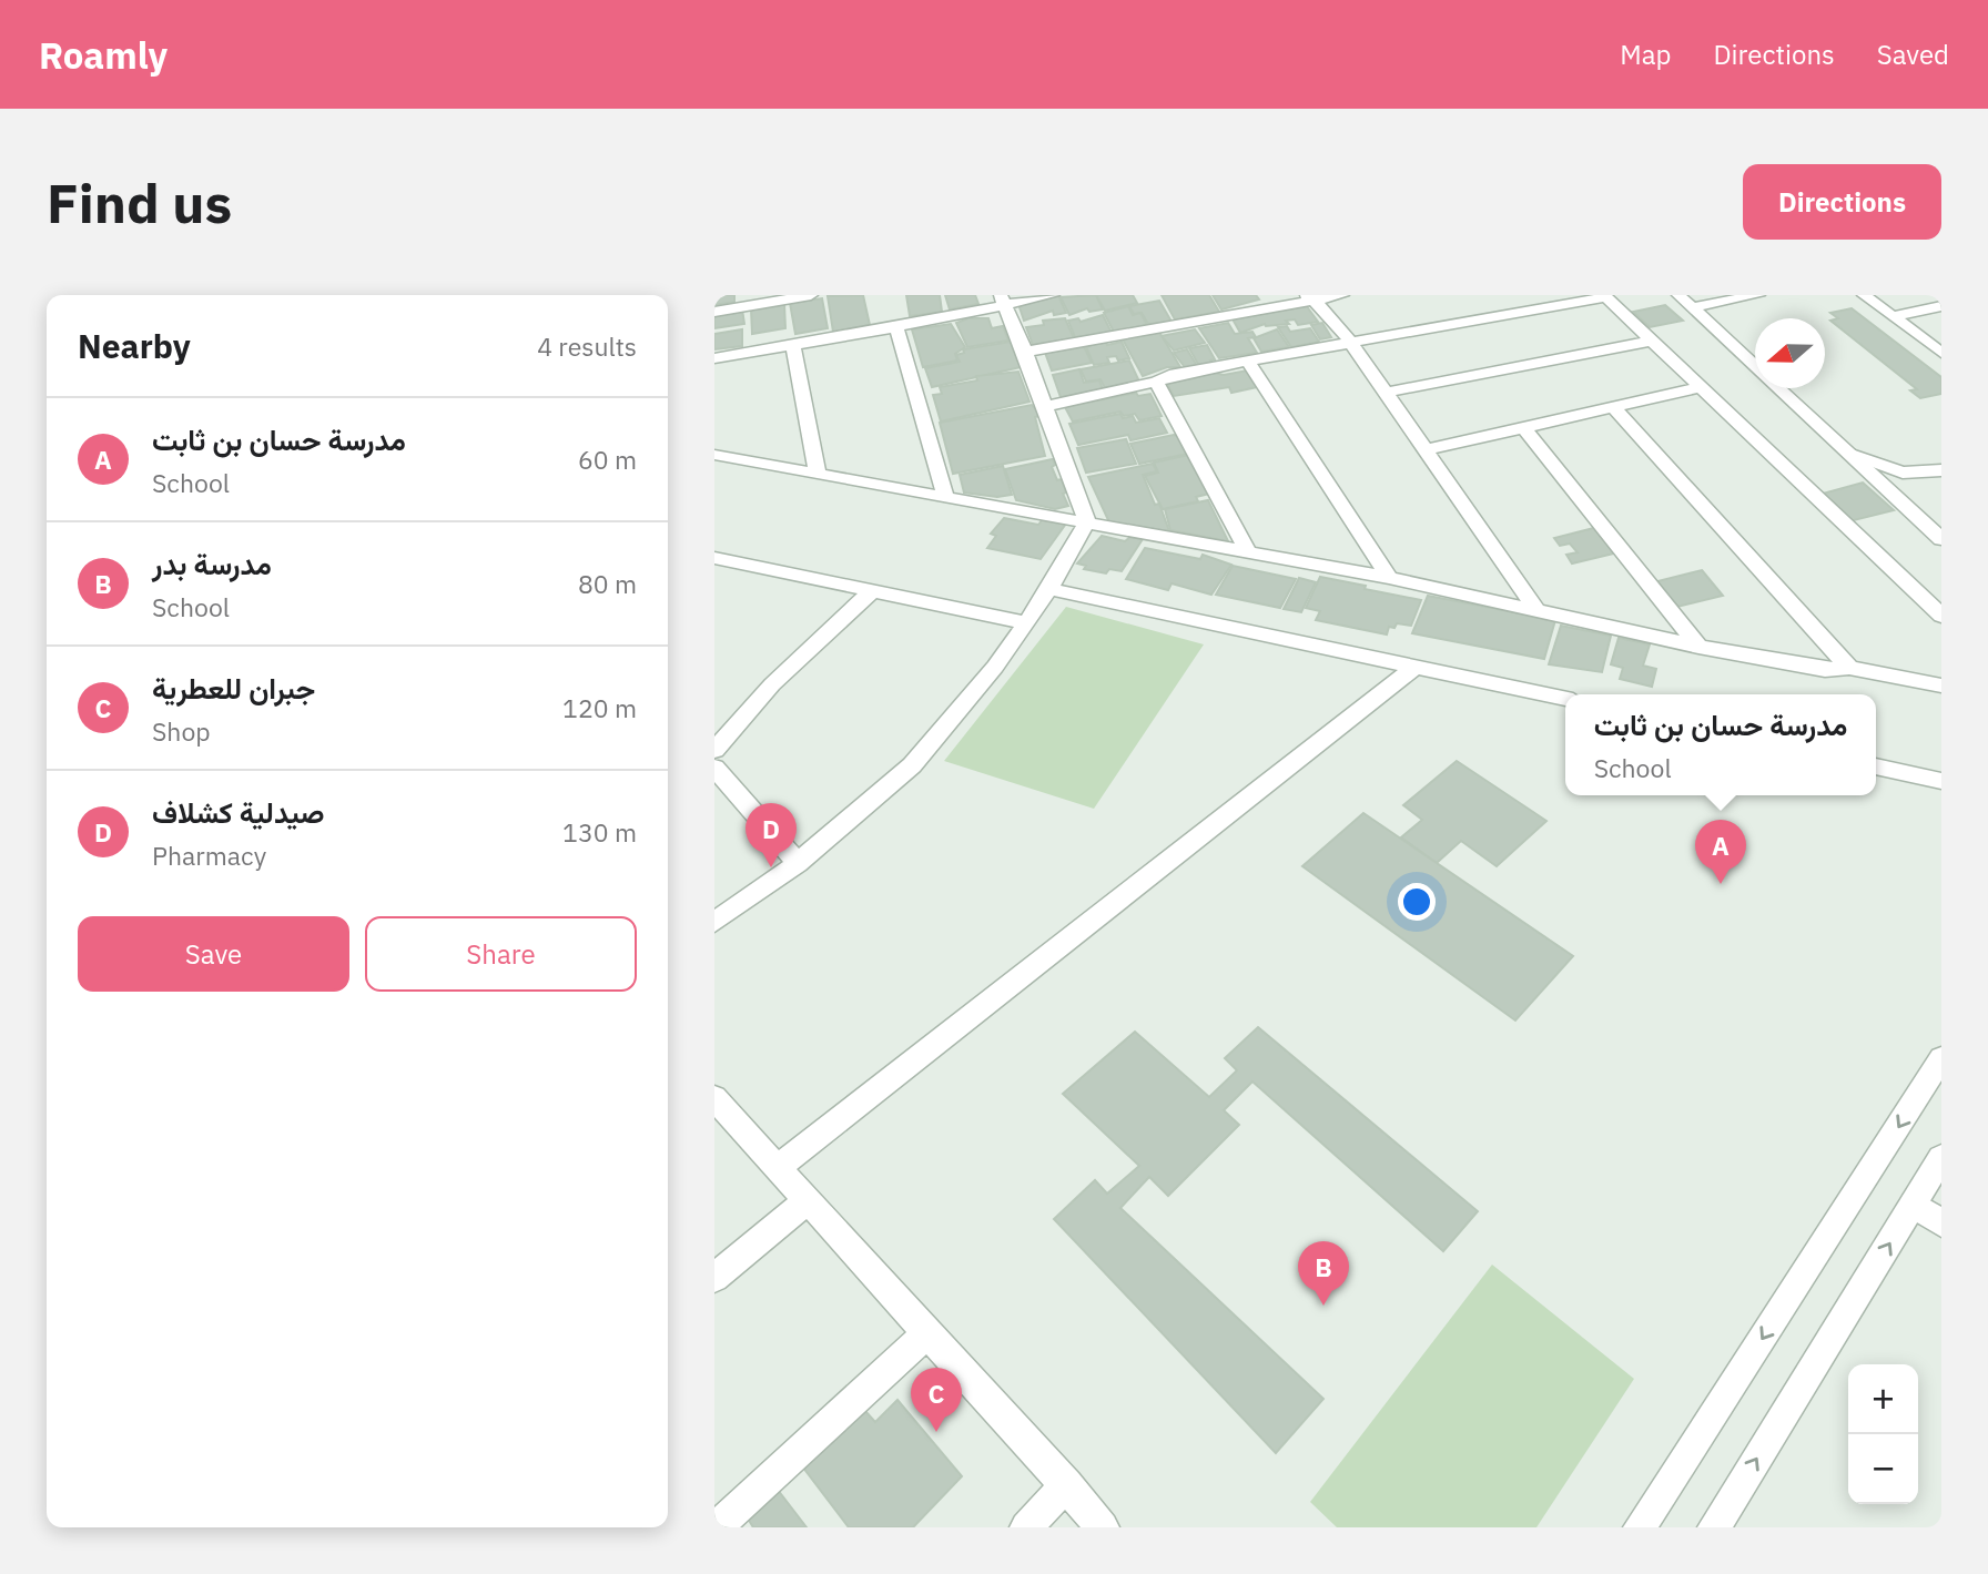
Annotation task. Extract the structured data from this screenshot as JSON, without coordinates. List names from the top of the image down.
{
  "north": "left",
  "page": {
    "header": "Roamly",
    "nav": ["Map", "Directions", "Saved"],
    "buttons": [
      "Directions",
      ["Save", "Share"]
    ],
    "title": "Find us",
    "heading": ["Nearby", "4 results"],
    "list": [
      {
        "mark": "A",
        "name": "مدرسة حسان بن ثابت",
        "note": "School",
        "value": "60 m"
      },
      {
        "mark": "B",
        "name": "مدرسة بدر",
        "note": "School",
        "value": "80 m"
      },
      {
        "mark": "C",
        "name": "جبران للعطرية",
        "note": "Shop",
        "value": "120 m"
      },
      {
        "mark": "D",
        "name": "صيدلية كشلاف",
        "note": "Pharmacy",
        "value": "130 m"
      }
    ],
    "popup": ["مدرسة حسان بن ثابت", "School"],
    "pins": [
      "D",
      "A",
      "B",
      "C"
    ],
    "map_buttons": ["+", "−"]
  }
}
